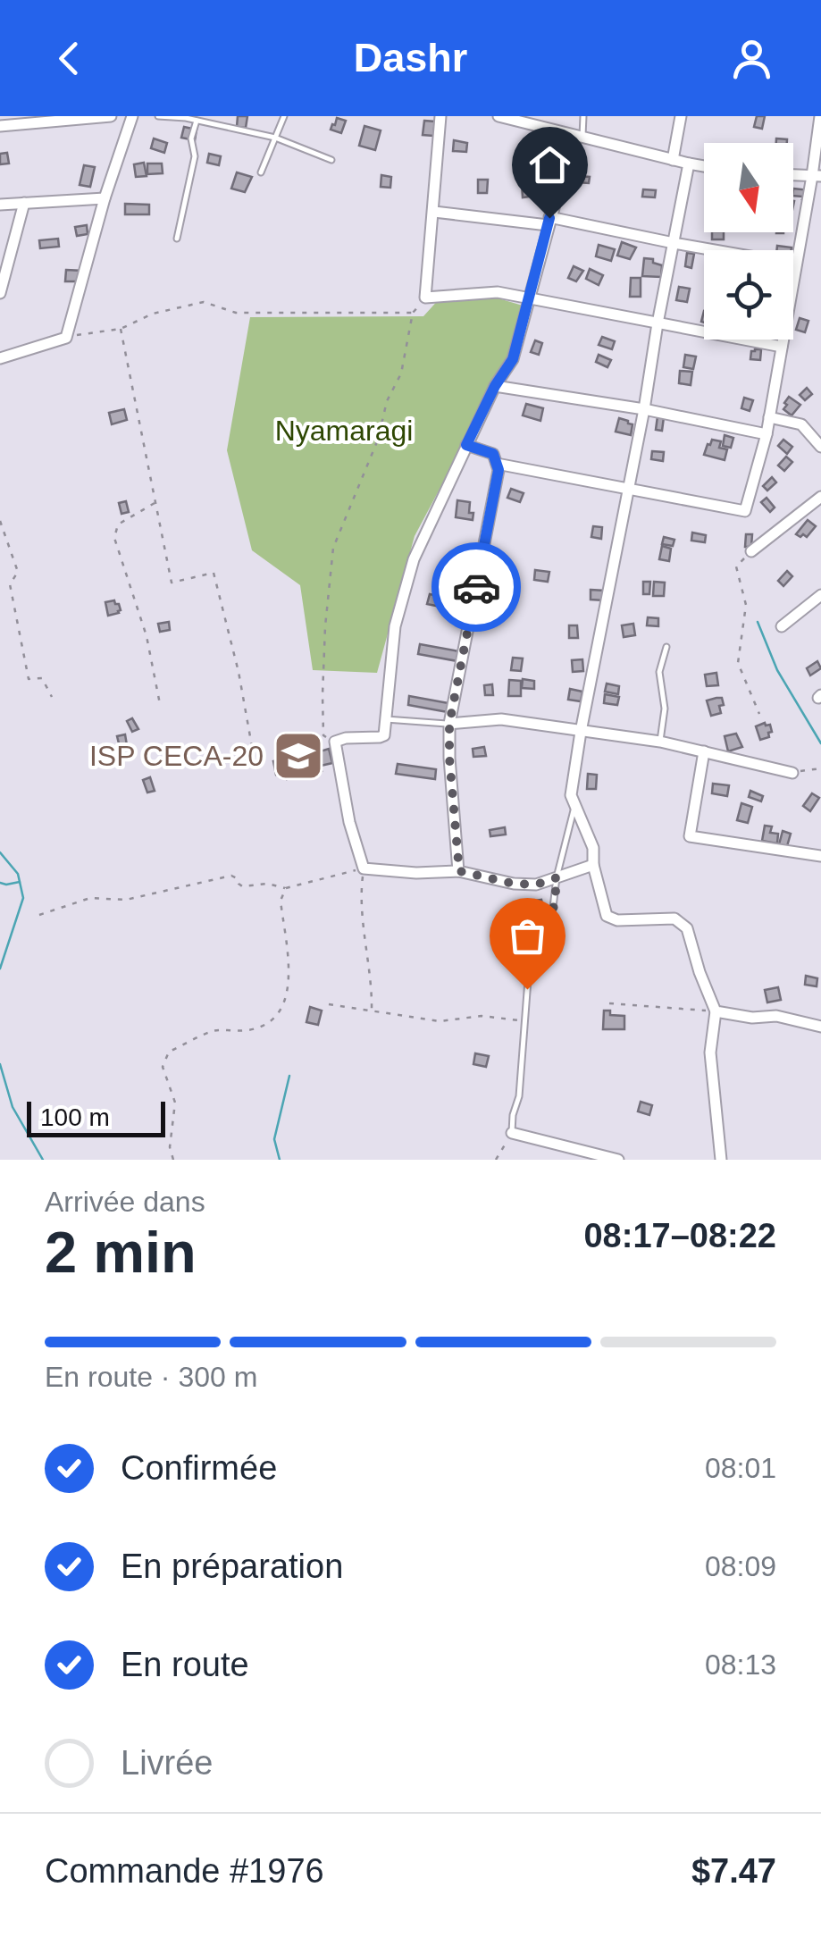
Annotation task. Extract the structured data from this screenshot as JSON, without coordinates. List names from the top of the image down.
{
  "parks": ["Nyamaragi"],
  "places": {
    "school or university": ["ISP CECA-20"]
  },
  "scale_bar": "100 m",
  "north": "bottom",
  "page": {
    "header": "Dashr",
    "scale": "100 m",
    "heading": ["2 min", "Arrivée dans", "08:17–08:22"],
    "panel": ["Commande #1976", "$7.47"],
    "bar": "En route · 300 m",
    "list": [
      ["Confirmée", "08:01"],
      ["En préparation", "08:09"],
      ["En route", "08:13"],
      "Livrée"
    ]
  }
}
